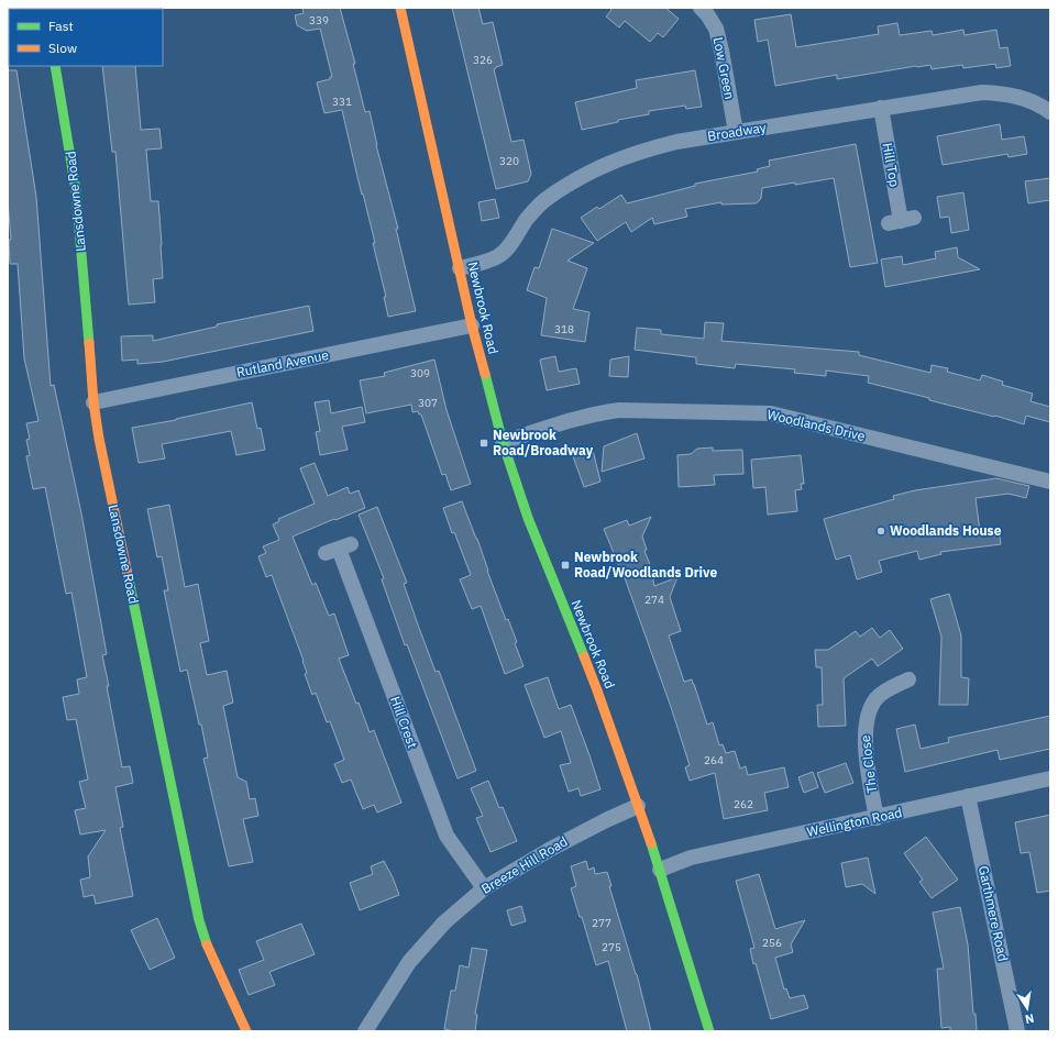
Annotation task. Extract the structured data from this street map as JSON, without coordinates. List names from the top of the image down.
{
  "streets": {
    "main road": ["Lansdowne Road", "Newbrook Road"],
    "street": [
      "Low Green",
      "Broadway",
      "Hill Top",
      "Rutland Avenue",
      "Woodlands Drive",
      "Hill Crest",
      "The Close",
      "Wellington Road",
      "Breeze Hill Road",
      "Garthmere Road"
    ]
  },
  "crossings": [
    ["Low Green", "Broadway"],
    ["Broadway", "Hill Top"],
    ["Broadway", "Newbrook Road"],
    ["Lansdowne Road", "Rutland Avenue"],
    ["Newbrook Road", "Rutland Avenue"],
    ["Newbrook Road", "Woodlands Drive"],
    ["Newbrook Road", "Wellington Road"],
    ["Newbrook Road", "Breeze Hill Road"],
    ["Hill Crest", "Breeze Hill Road"],
    ["The Close", "Wellington Road"],
    ["Wellington Road", "Garthmere Road"]
  ],
  "places": {
    "transit": ["Newbrook Road/Broadway", "Newbrook Road/Woodlands Drive"],
    "other": ["Woodlands House"]
  },
  "house_numbers": [
    "339",
    "326",
    "331",
    "320",
    "318",
    "309",
    "307",
    "274",
    "264",
    "262",
    "277",
    "256",
    "275"
  ],
  "legend": ["Fast", "Slow"],
  "north": "bottom"
}
